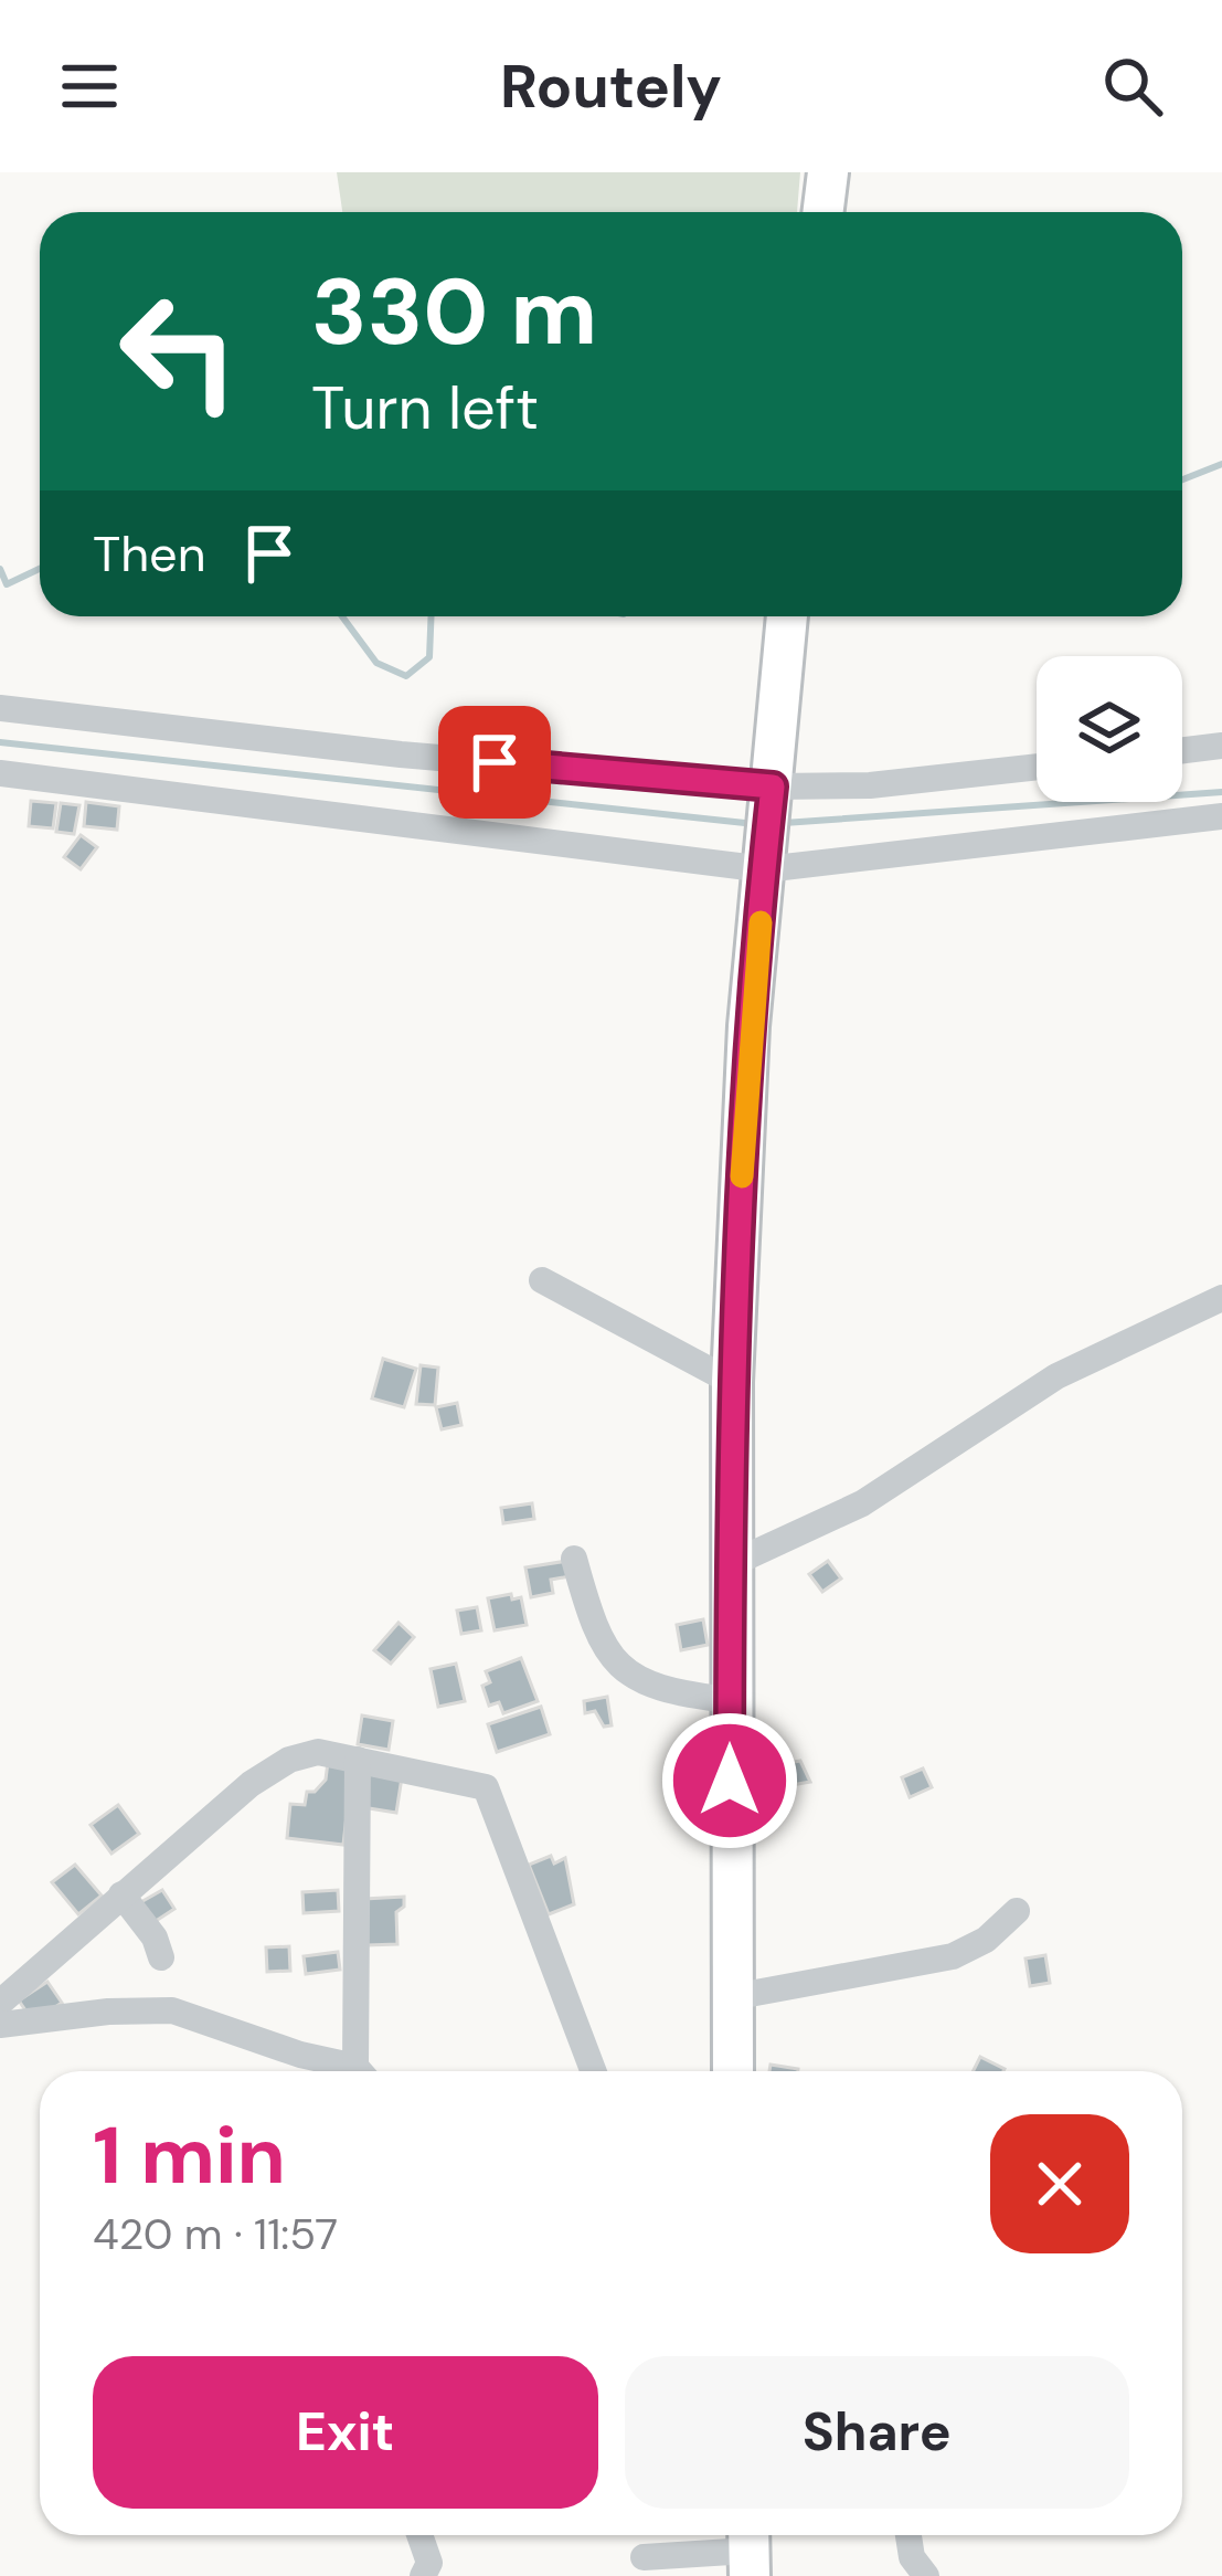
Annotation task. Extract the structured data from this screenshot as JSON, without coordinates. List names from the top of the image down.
{
  "page": {
    "header": "Routely",
    "turn": ["330 m", "Turn left"],
    "then": "Then",
    "heading": ["1 min", "420 m · 11:57"],
    "buttons": ["Exit", "Share"]
  }
}
